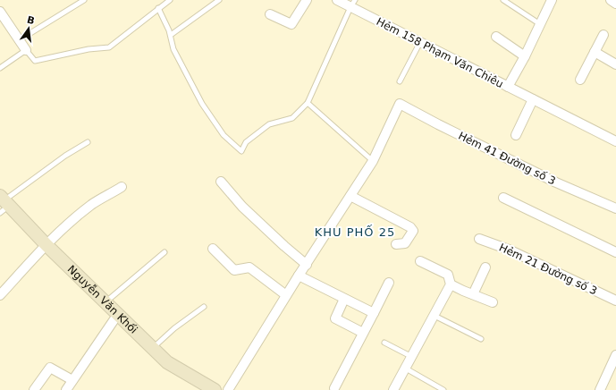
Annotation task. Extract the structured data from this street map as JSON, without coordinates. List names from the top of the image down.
{
  "streets": {
    "street": [
      "Hẻm 158 Phạm Văn Chiêu",
      "Hẻm 41 Đường số 3",
      "Hẻm 21 Đường số 3",
      "Nguyễn Văn Khối"
    ]
  },
  "districts": ["KHU PHỐ 25"],
  "north": "top"
}
